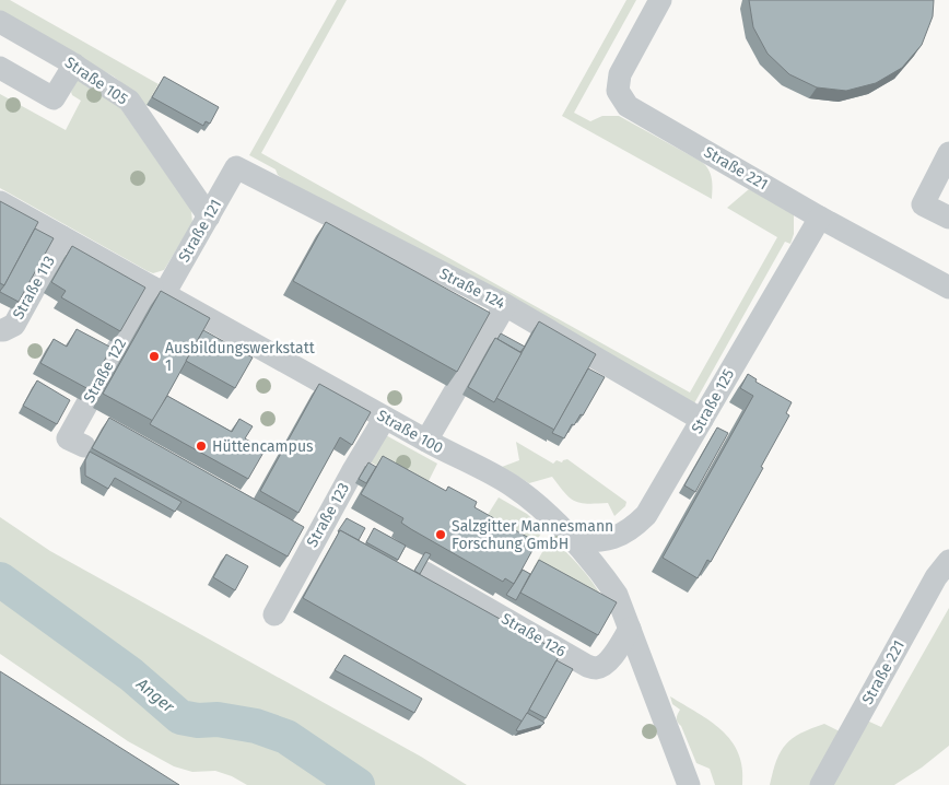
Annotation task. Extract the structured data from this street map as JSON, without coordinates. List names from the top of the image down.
{
  "streets": {
    "street": [
      "Straße 105",
      "Straße 221",
      "Straße 121",
      "Straße 113",
      "Straße 124",
      "Straße 122",
      "Straße 125",
      "Straße 100",
      "Straße 123",
      "Straße 126"
    ]
  },
  "crossings": [
    ["Straße 105", "Straße 121"],
    ["Straße 221", "Straße 125"],
    ["Straße 121", "Straße 124"],
    ["Straße 121", "Straße 122"],
    ["Straße 121", "Straße 100"],
    ["Straße 113", "Straße 100"],
    ["Straße 124", "Straße 125"],
    ["Straße 122", "Straße 100"],
    ["Straße 125", "Straße 100"],
    ["Straße 100", "Straße 123"],
    ["Straße 100", "Straße 126"]
  ],
  "water": ["Anger"],
  "places": ["Ausbildungswerkstatt 1", "Hüttencampus", "Salzgitter Mannesmann Forschung GmbH"]
}
